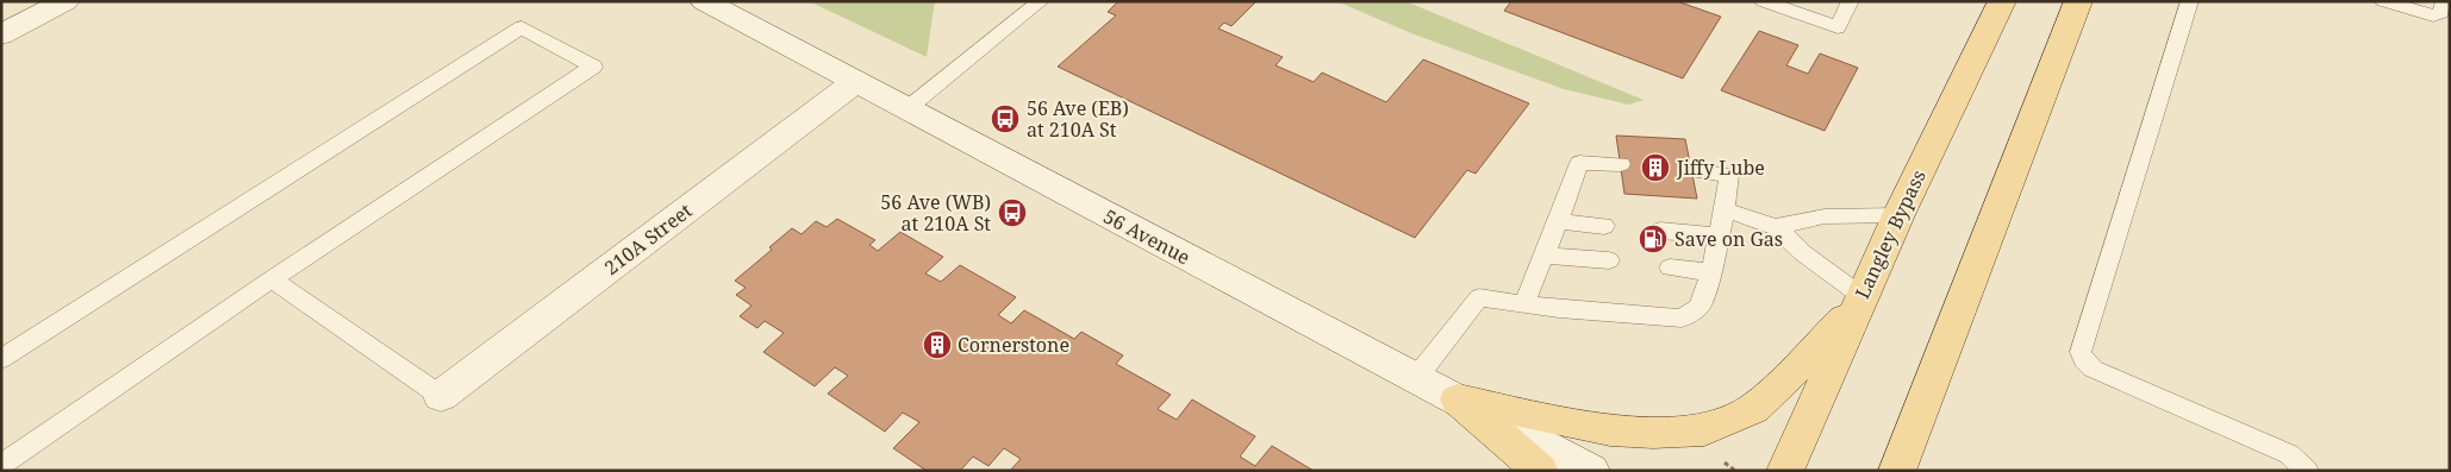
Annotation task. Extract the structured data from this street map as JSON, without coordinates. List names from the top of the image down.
{
  "streets": {
    "main road": ["Langley Bypass", "56 Avenue", "210A Street"]
  },
  "crossings": [
    ["56 Avenue", "210A Street"]
  ],
  "places": {
    "bus stop": ["56 Ave (EB) at 210A St", "56 Ave (WB) at 210A St"],
    "building": ["Jiffy Lube", "Cornerstone"],
    "fuel station": ["Save on Gas"]
  }
}
